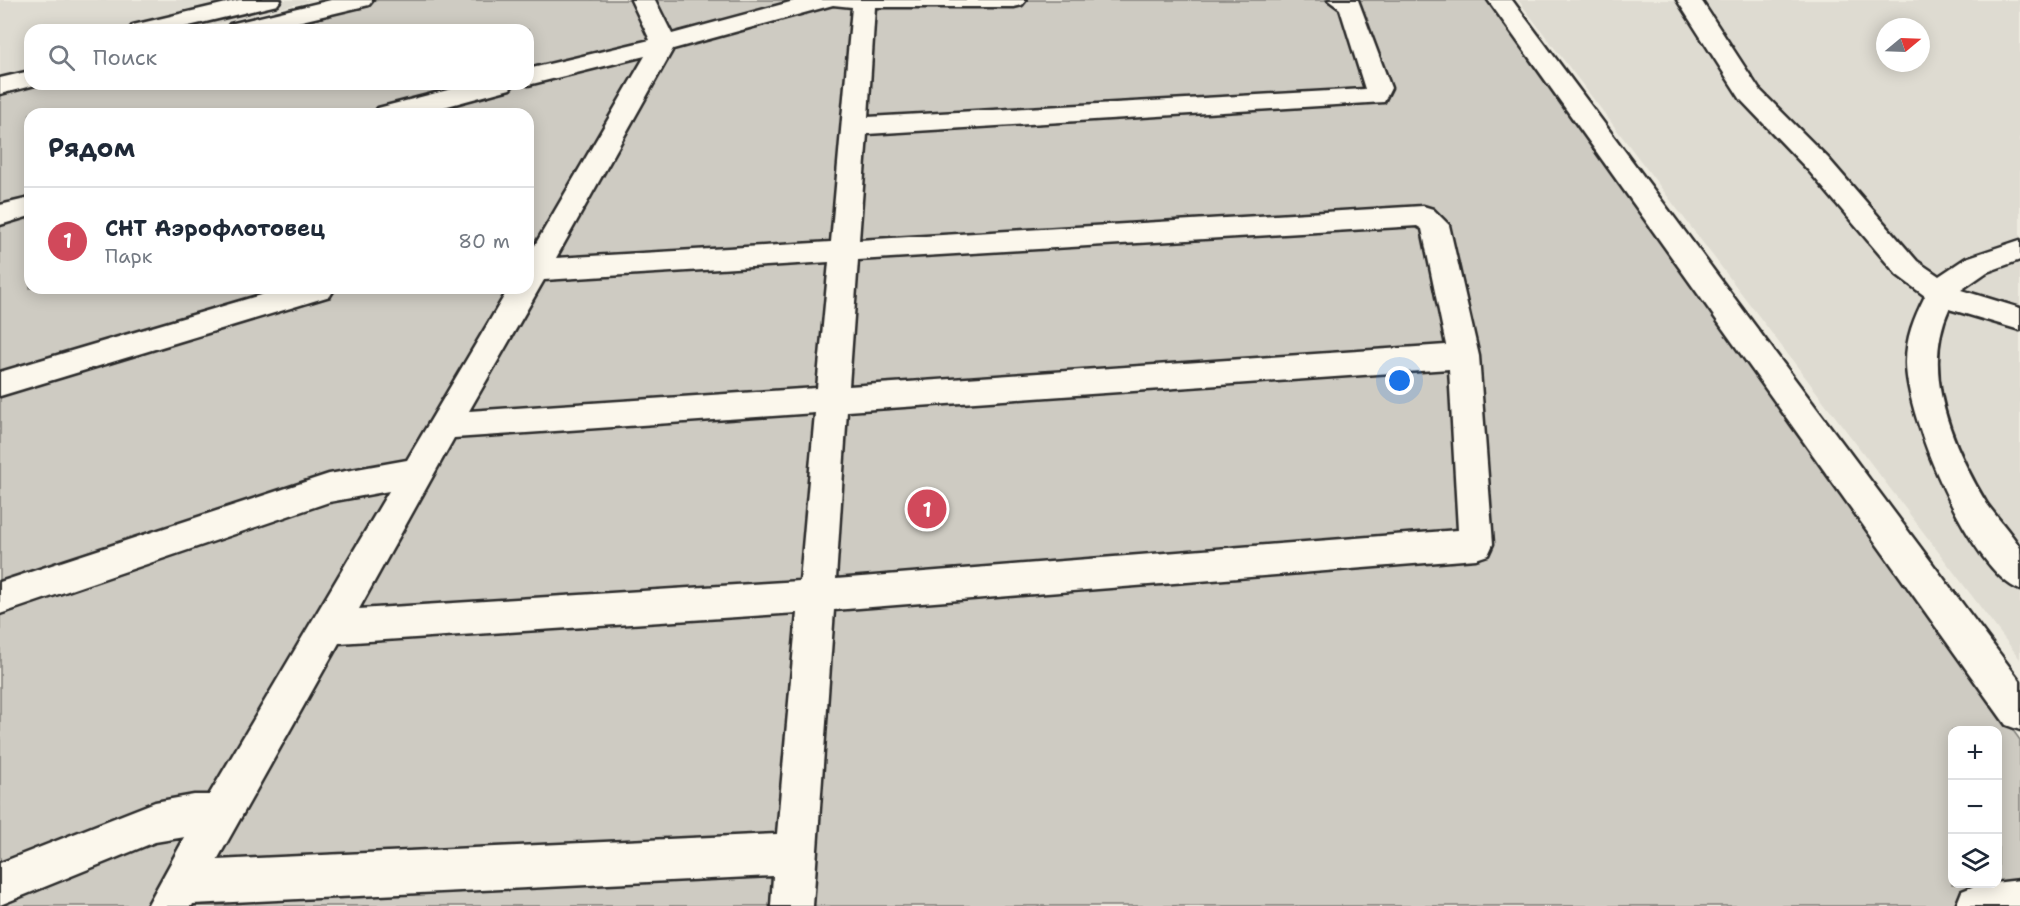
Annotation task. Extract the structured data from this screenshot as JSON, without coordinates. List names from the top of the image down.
{
  "north": "right",
  "page": {
    "search": "Поиск",
    "heading": "Рядом",
    "list": [
      {
        "mark": "1",
        "name": "СНТ Аэрофлотовец",
        "note": "Парк",
        "value": "80 m"
      }
    ],
    "pins": "1",
    "map_buttons": ["+", "−"]
  }
}
